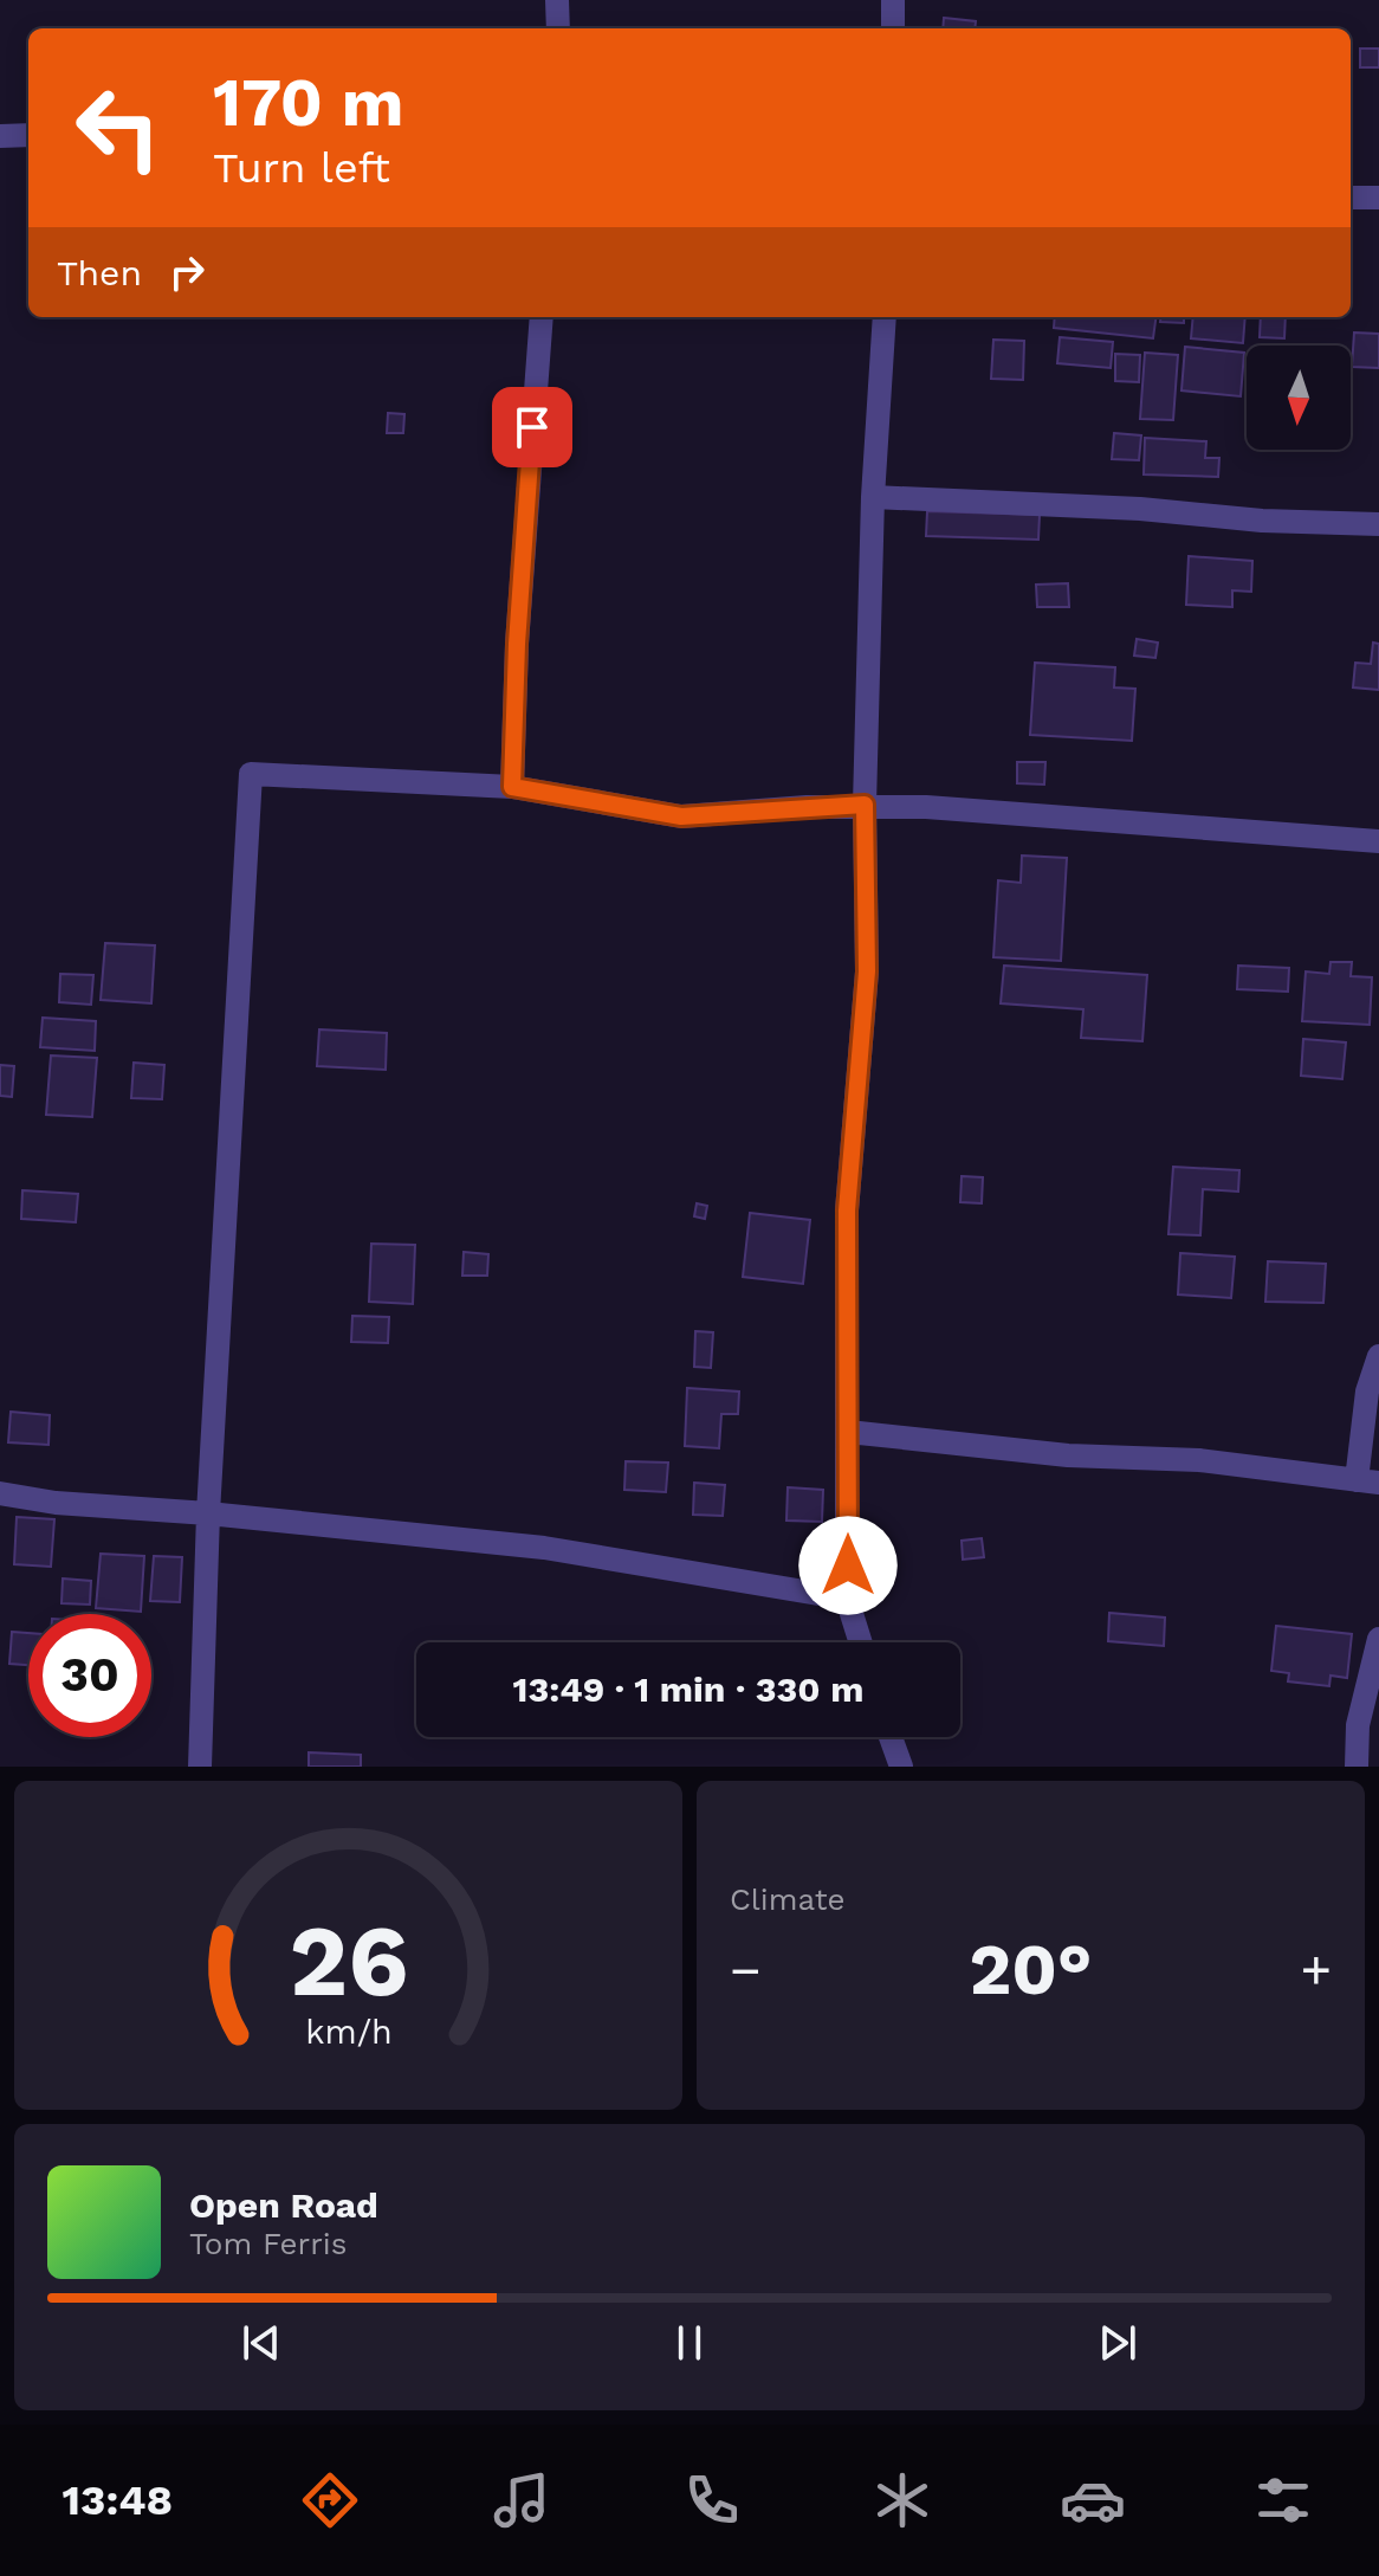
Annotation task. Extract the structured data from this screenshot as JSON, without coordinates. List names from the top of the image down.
{
  "north": "bottom",
  "page": {
    "turn": ["170 m", "Turn left"],
    "then": "Then",
    "limit": "30",
    "trip": "13:49 · 1 min · 330 m",
    "tile": "Climate",
    "heat": ["−", "20°", "+"],
    "song": ["Open Road", "Tom Ferris"],
    "tabs": "13:48",
    "gauge": ["26", "km/h"]
  }
}
